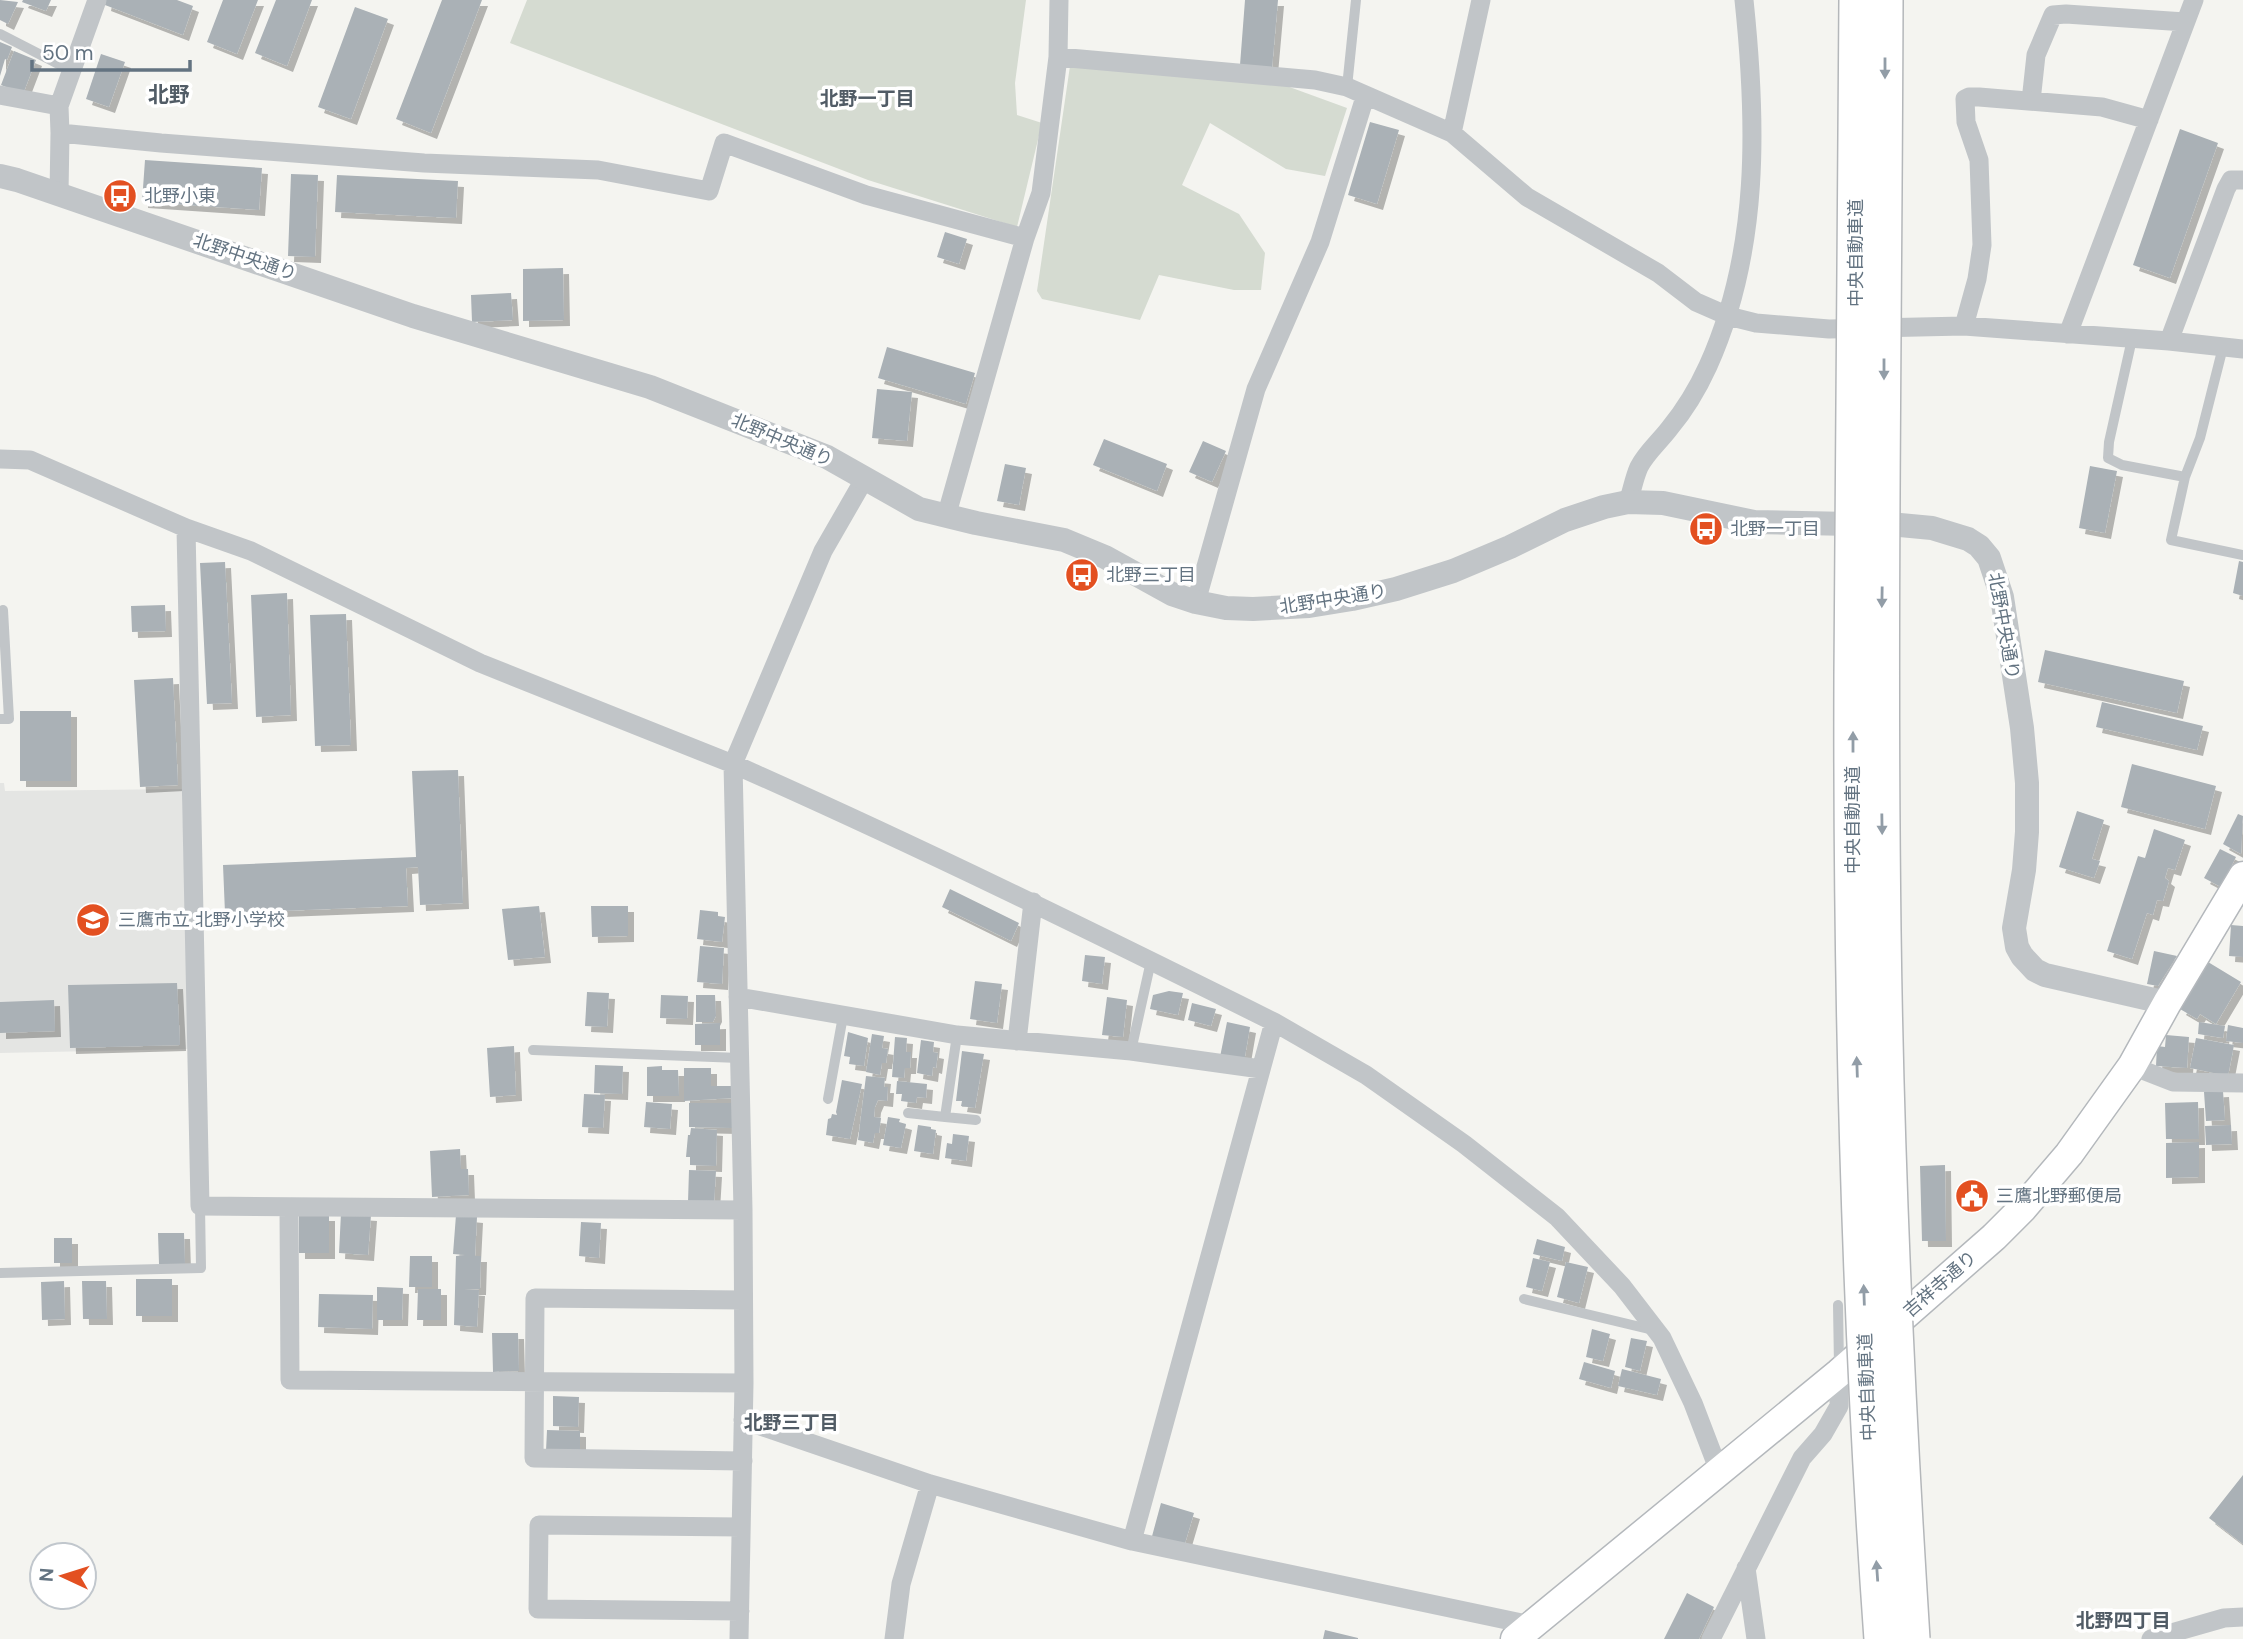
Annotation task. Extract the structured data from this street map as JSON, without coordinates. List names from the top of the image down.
{
  "streets": {
    "highway": ["中央自動車道"],
    "main road": ["吉祥寺通り"],
    "street": ["北野中央通り"]
  },
  "crossings": [
    ["北野中央通り", "吉祥寺通り"]
  ],
  "districts": [
    "北野",
    "北野一丁目",
    "北野三丁目",
    "北野四丁目"
  ],
  "places": {
    "bus stop": ["北野小東", "北野一丁目", "北野三丁目"],
    "school or university": ["三鷹市立 北野小学校"],
    "public building": ["三鷹北野郵便局"]
  },
  "scale_bar": "50 m",
  "north": "left"
}
